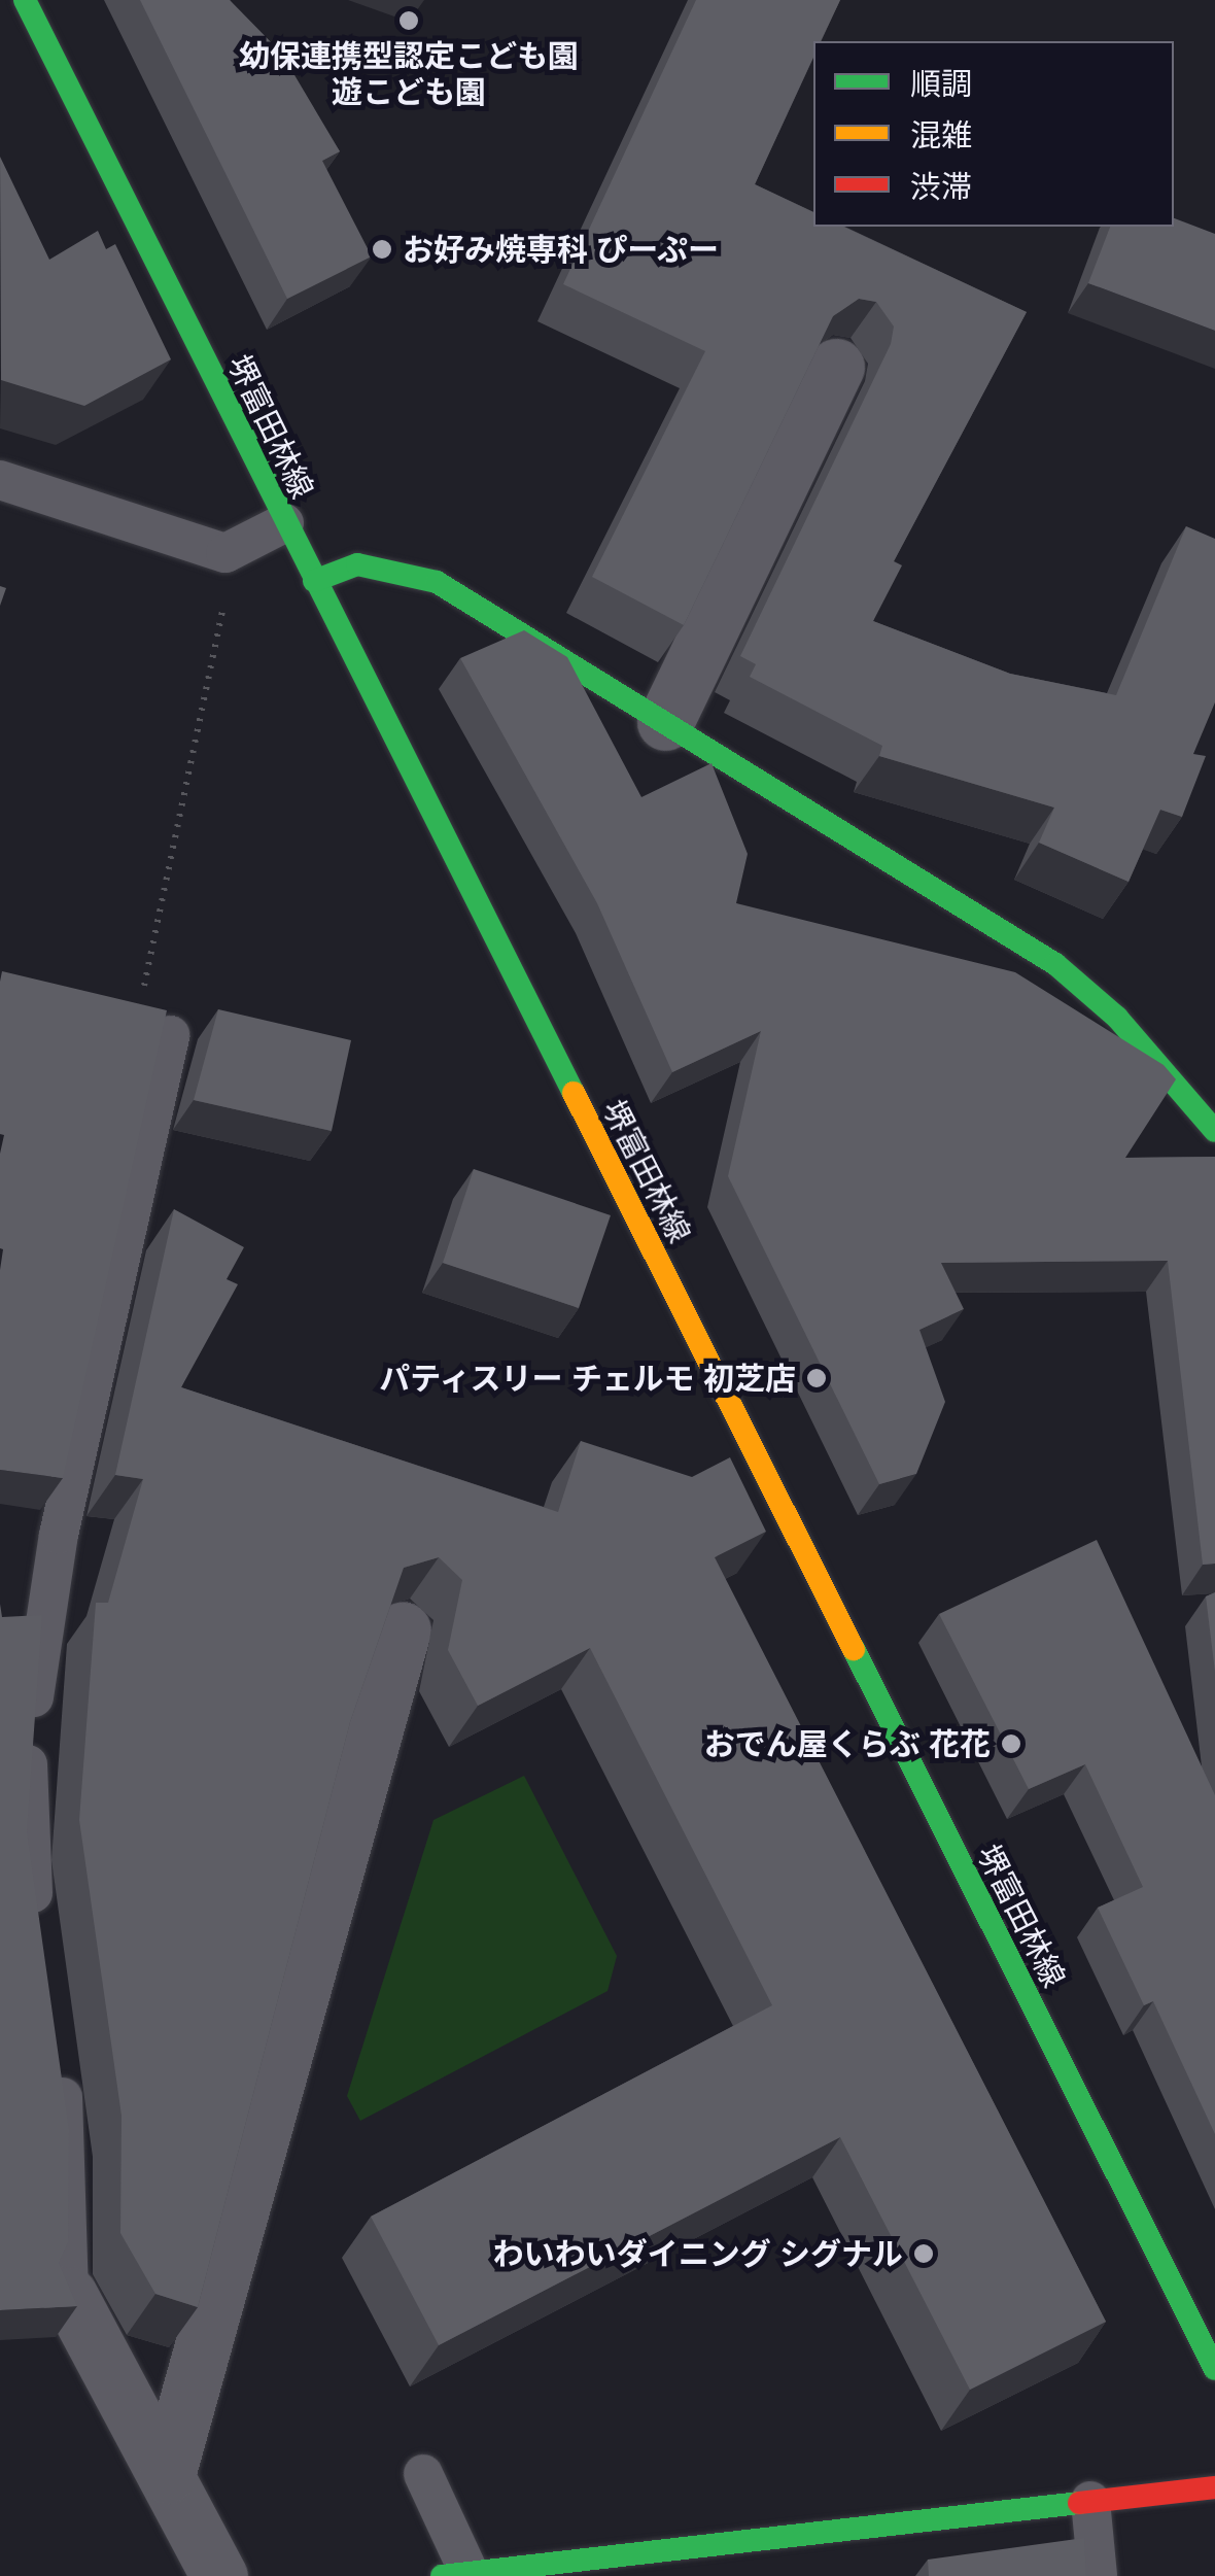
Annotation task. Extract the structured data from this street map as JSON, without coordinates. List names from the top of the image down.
{
  "streets": {
    "main road": ["堺富田林線"]
  },
  "places": [
    "幼保連携型認定こども園 遊こども園",
    "お好み焼専科 ぴーぷー",
    "パティスリー チェルモ 初芝店",
    "おでん屋くらぶ 花花",
    "わいわいダイニング シグナル"
  ],
  "legend": ["順調", "混雑", "渋滞"]
}
